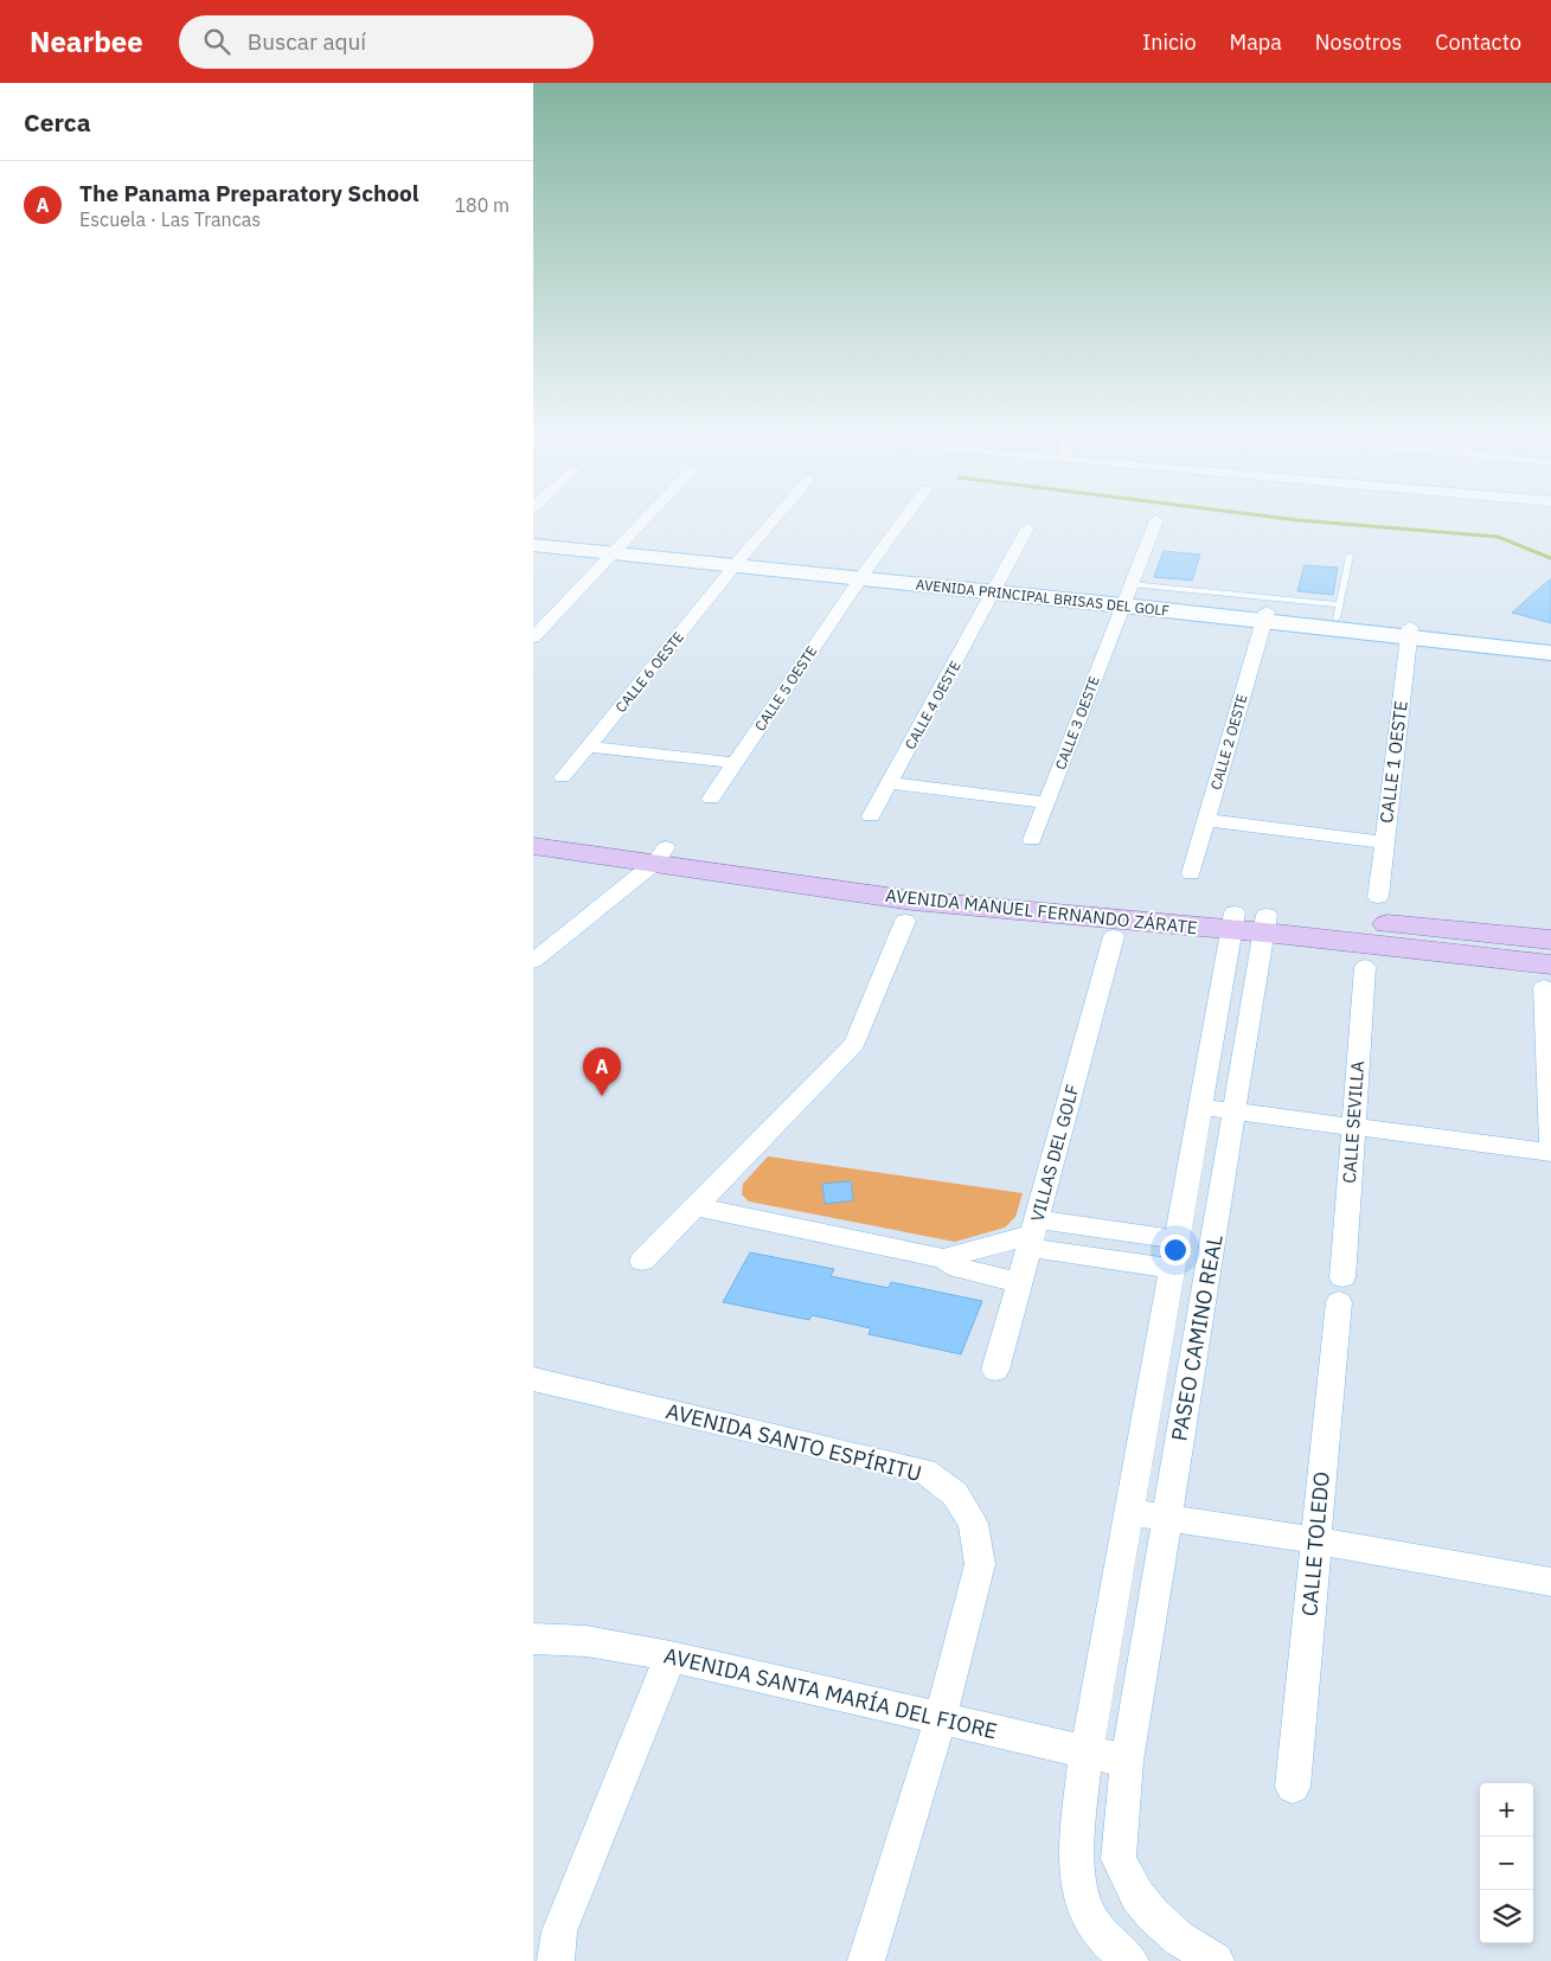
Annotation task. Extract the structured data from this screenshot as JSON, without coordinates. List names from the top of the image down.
{
  "streets": {
    "main road": ["AVENIDA MANUEL FERNANDO ZÁRATE"],
    "street": [
      "AVENIDA PRINCIPAL BRISAS DEL GOLF",
      "CALLE 6 OESTE",
      "CALLE 5 OESTE",
      "CALLE 4 OESTE",
      "CALLE 3 OESTE",
      "CALLE 2 OESTE",
      "CALLE 1 OESTE",
      "CALLE SEVILLA",
      "VILLAS DEL GOLF",
      "PASEO CAMINO REAL",
      "AVENIDA SANTO ESPÍRITU",
      "CALLE TOLEDO",
      "AVENIDA SANTA MARÍA DEL FIORE"
    ]
  },
  "crossings": [
    ["AVENIDA PRINCIPAL BRISAS DEL GOLF", "CALLE 6 OESTE"],
    ["AVENIDA PRINCIPAL BRISAS DEL GOLF", "CALLE 5 OESTE"],
    ["AVENIDA PRINCIPAL BRISAS DEL GOLF", "CALLE 4 OESTE"],
    ["AVENIDA PRINCIPAL BRISAS DEL GOLF", "CALLE 3 OESTE"],
    ["AVENIDA PRINCIPAL BRISAS DEL GOLF", "CALLE 2 OESTE"],
    ["AVENIDA PRINCIPAL BRISAS DEL GOLF", "CALLE 1 OESTE"],
    ["AVENIDA MANUEL FERNANDO ZÁRATE", "PASEO CAMINO REAL"],
    ["CALLE SEVILLA", "CALLE TOLEDO"],
    ["PASEO CAMINO REAL", "AVENIDA SANTA MARÍA DEL FIORE"],
    ["AVENIDA SANTO ESPÍRITU", "AVENIDA SANTA MARÍA DEL FIORE"]
  ],
  "page": {
    "header": "Nearbee",
    "search": "Buscar aquí",
    "nav": [
      "Inicio",
      "Mapa",
      "Nosotros",
      "Contacto"
    ],
    "heading": "Cerca",
    "list": [
      {
        "mark": "A",
        "name": "The Panama Preparatory School",
        "note": "Escuela · Las Trancas",
        "value": "180 m"
      }
    ],
    "pins": "A",
    "map_buttons": ["+", "−"]
  }
}
